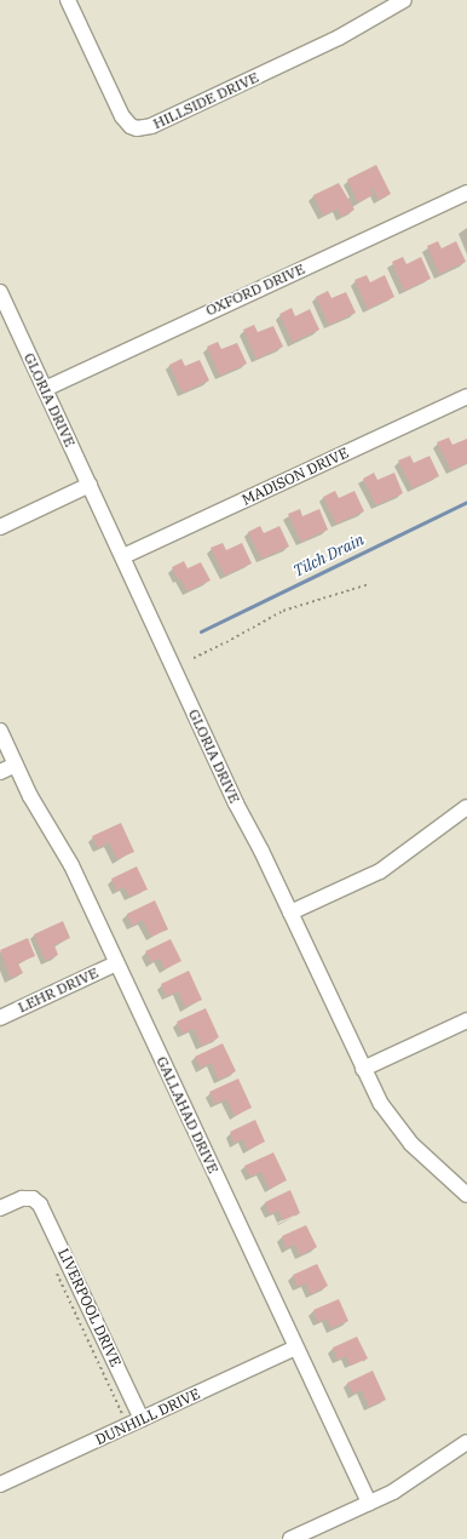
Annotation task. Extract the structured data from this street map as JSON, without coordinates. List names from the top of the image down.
{
  "streets": {
    "street": [
      "HILLSIDE DRIVE",
      "OXFORD DRIVE",
      "GLORIA DRIVE",
      "MADISON DRIVE",
      "LEHR DRIVE",
      "GALLAHAD DRIVE",
      "LIVERPOOL DRIVE",
      "DUNHILL DRIVE"
    ]
  },
  "crossings": [
    ["OXFORD DRIVE", "GLORIA DRIVE"],
    ["GLORIA DRIVE", "MADISON DRIVE"],
    ["LEHR DRIVE", "GALLAHAD DRIVE"],
    ["GALLAHAD DRIVE", "DUNHILL DRIVE"],
    ["LIVERPOOL DRIVE", "DUNHILL DRIVE"]
  ],
  "water": ["Tilch Drain"]
}
